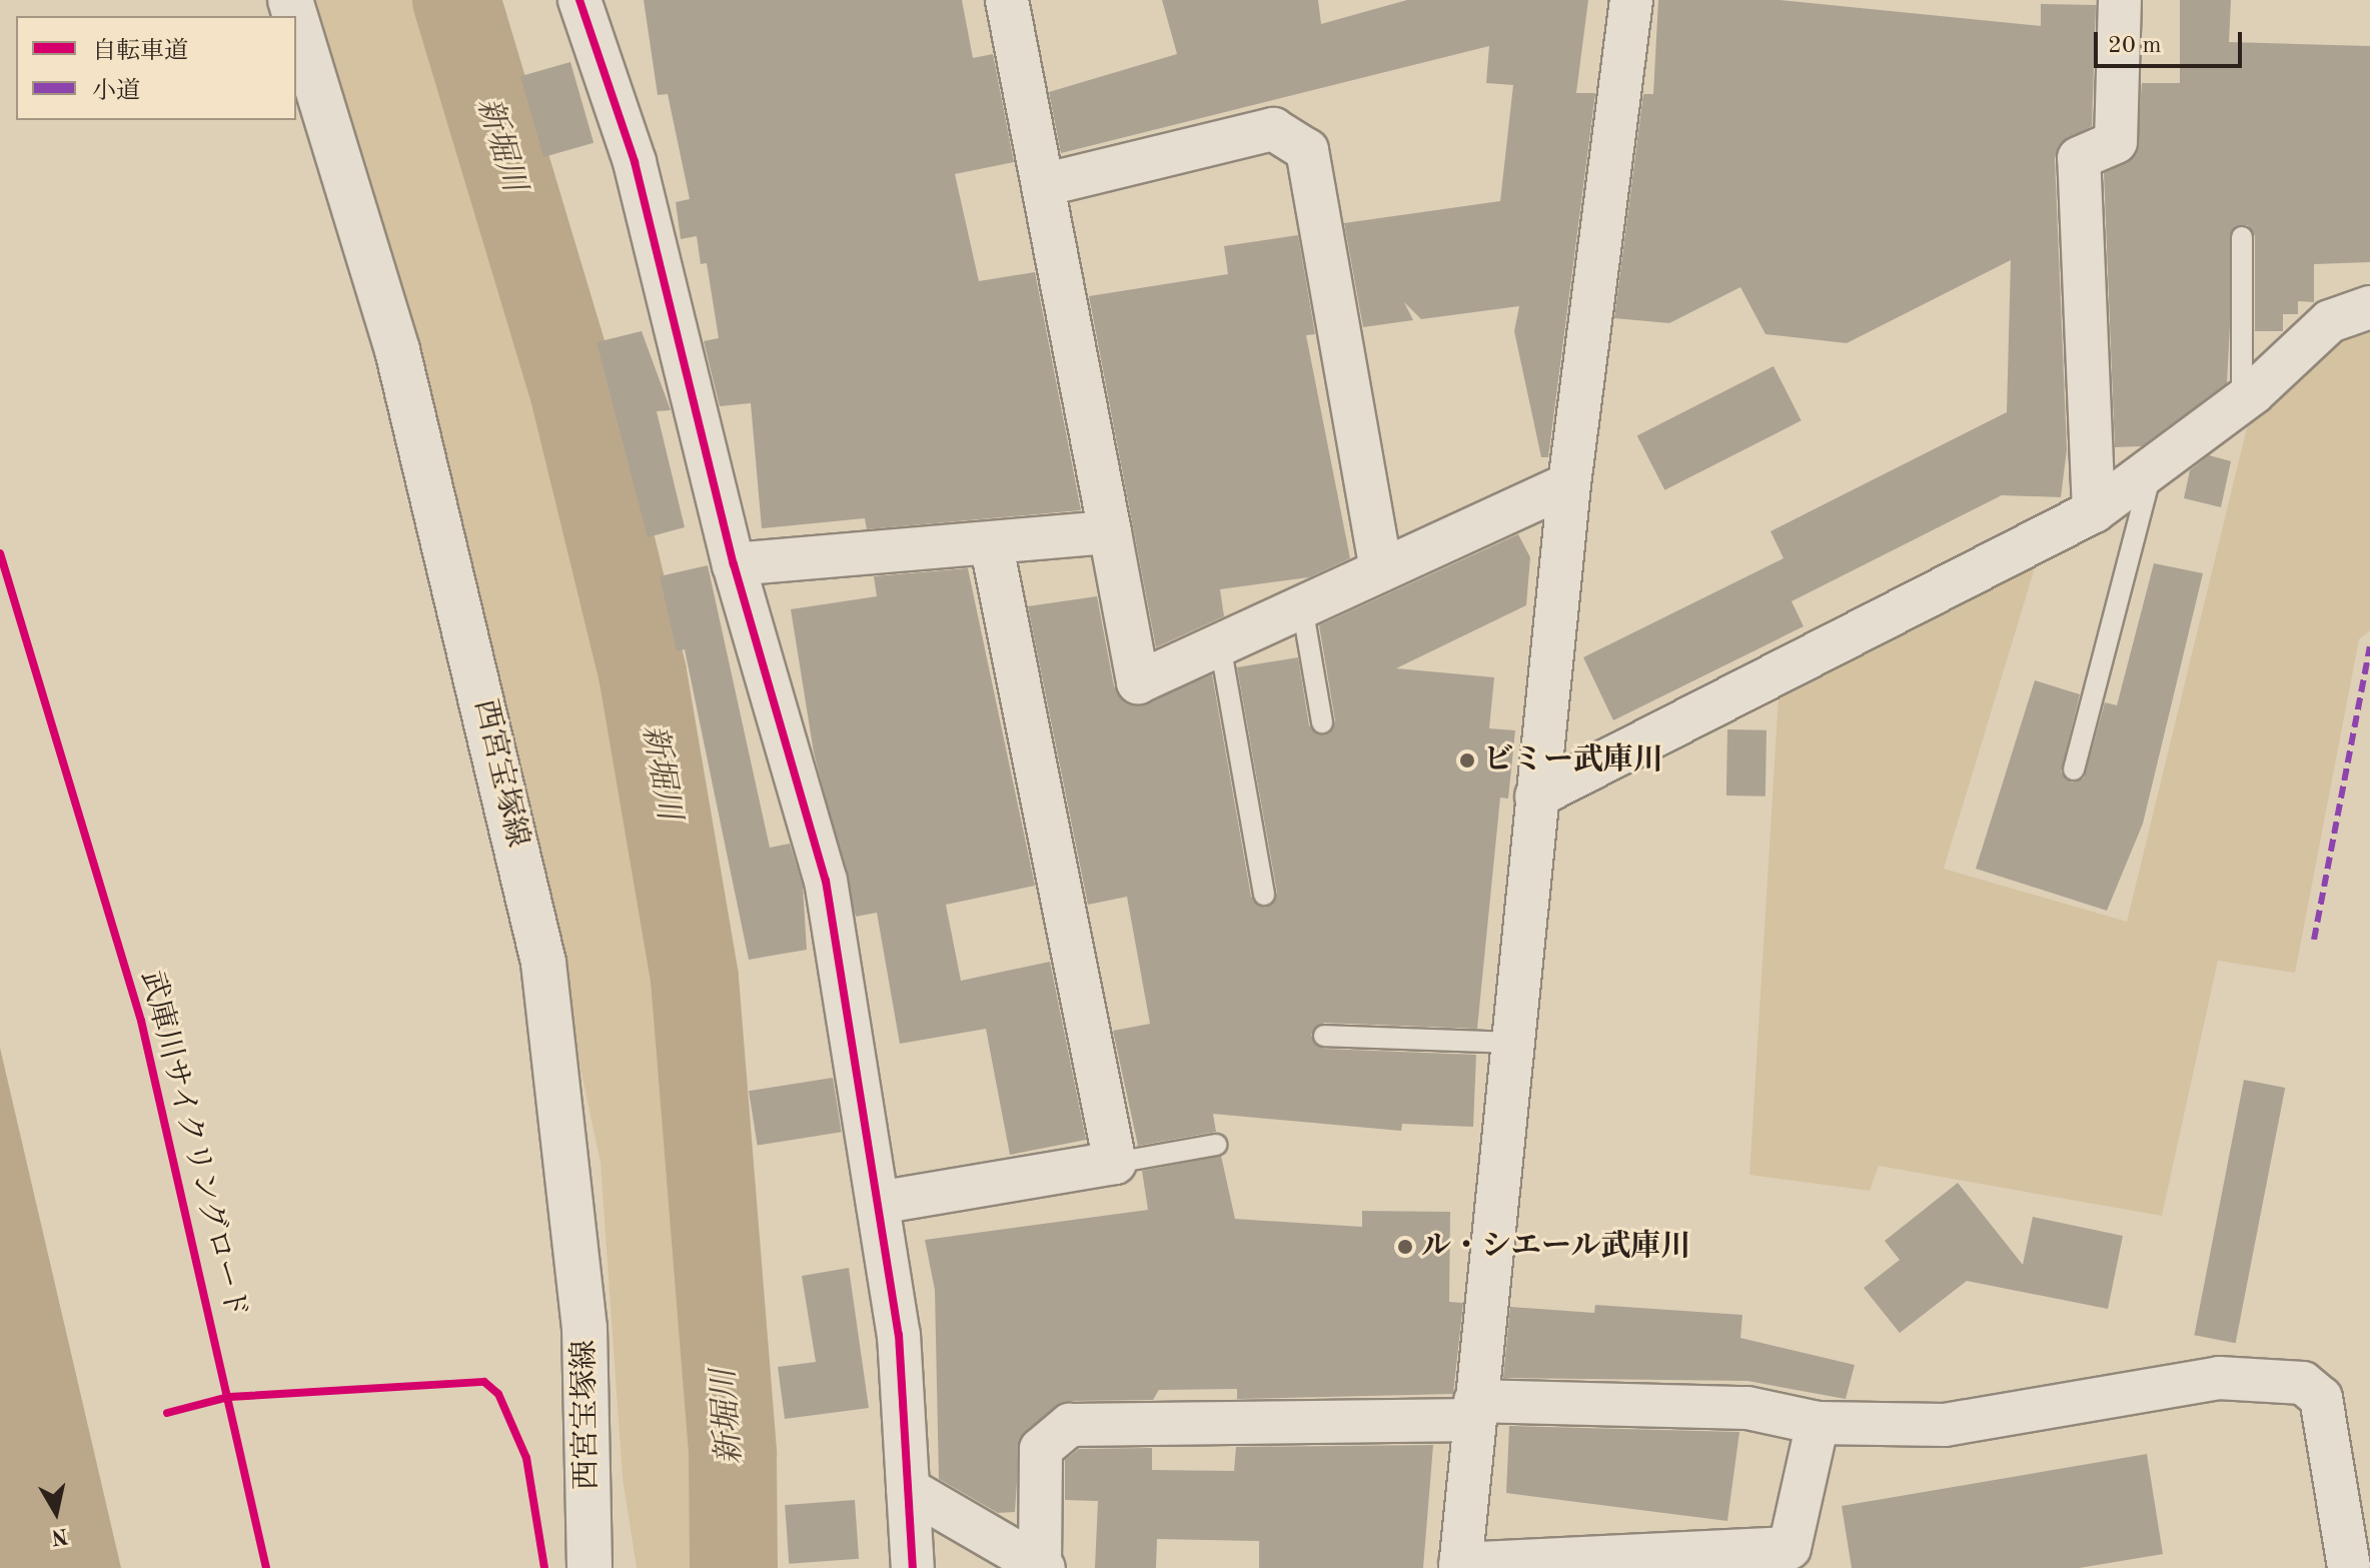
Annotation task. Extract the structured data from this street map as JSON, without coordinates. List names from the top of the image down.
{
  "streets": {
    "main road": ["西宮宝塚線"],
    "cycle path": ["武庫川サイクリングロード"]
  },
  "water": ["新堀川"],
  "places": ["ビミー武庫川", "ル・シエール武庫川"],
  "legend": ["自転車道", "小道"],
  "scale_bar": "20 m",
  "north": "bottom"
}
